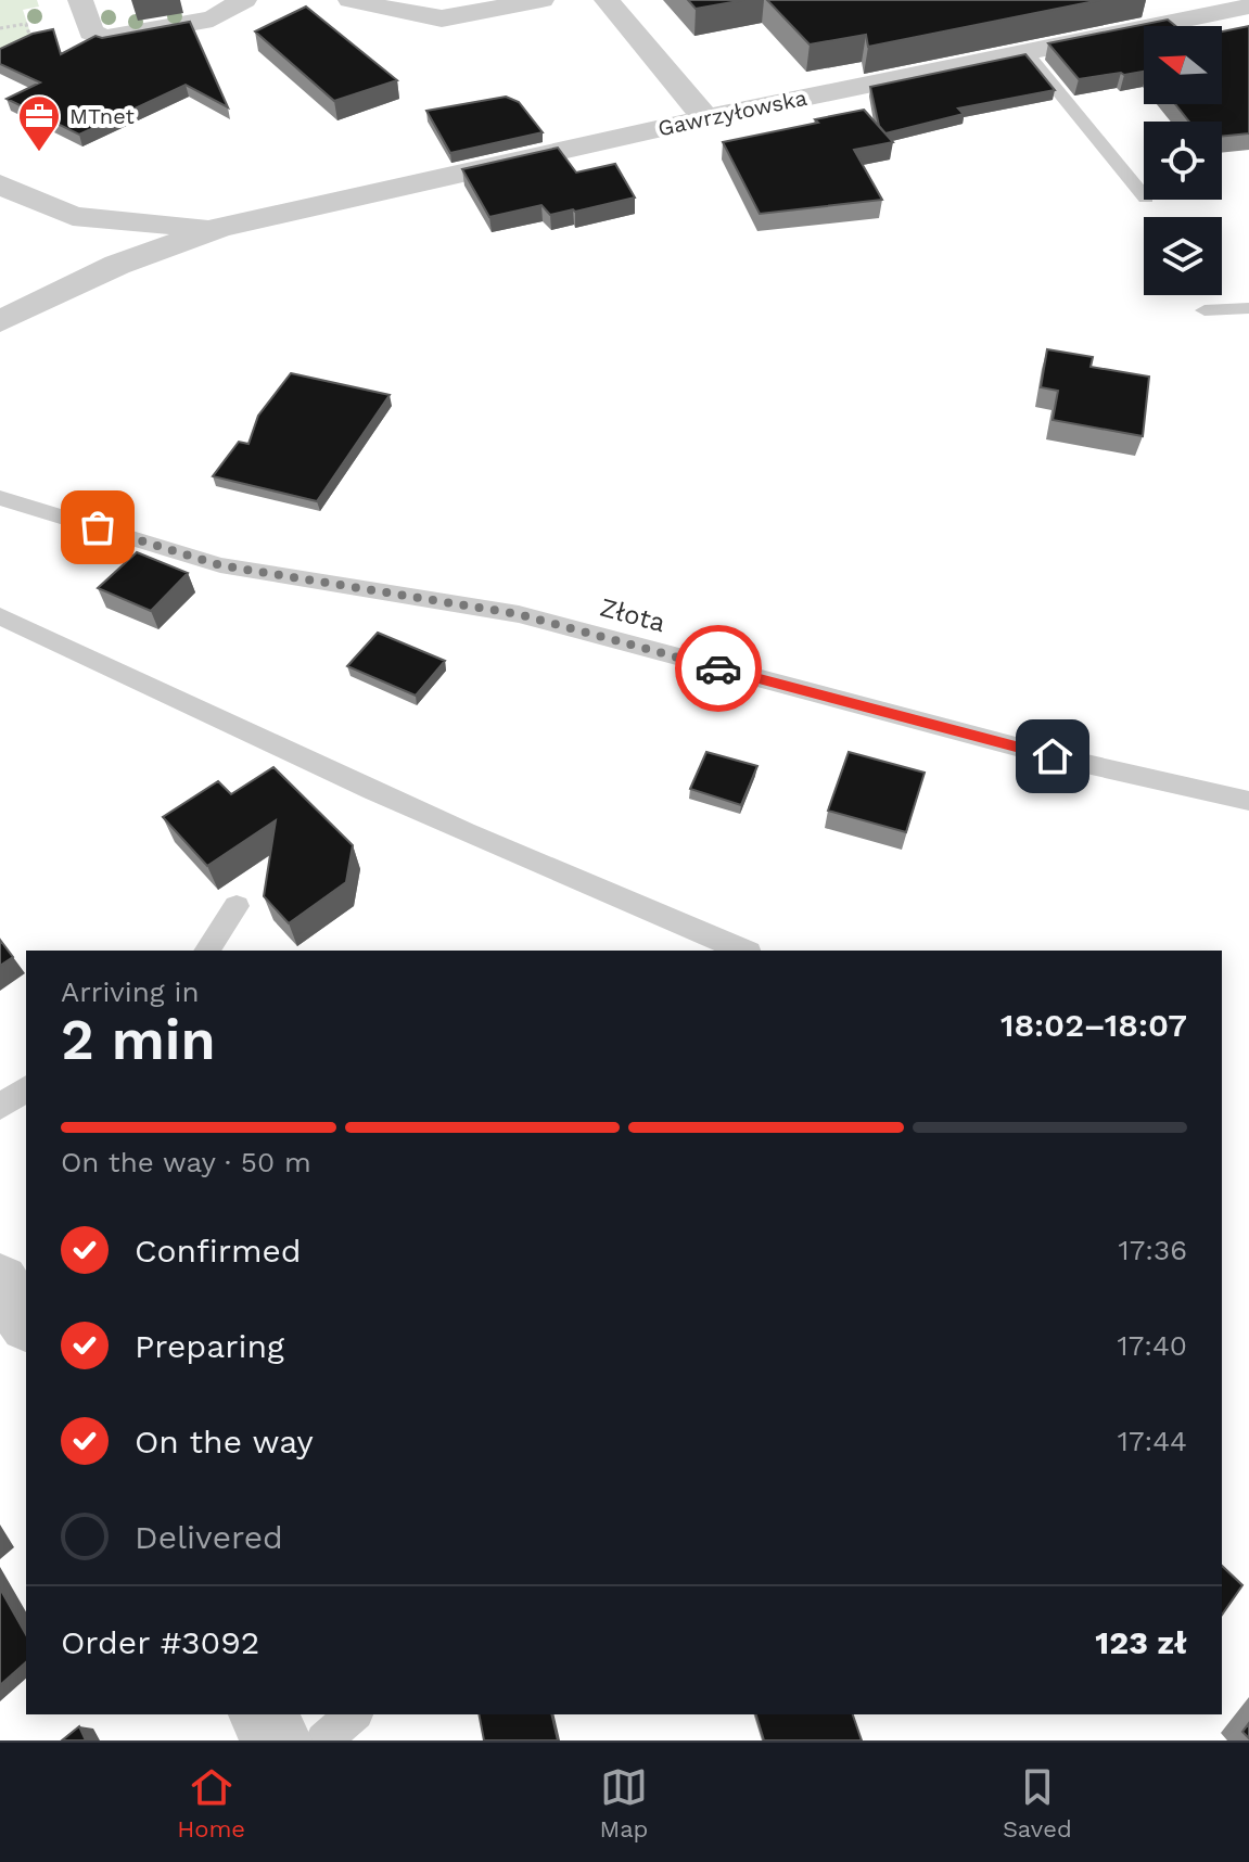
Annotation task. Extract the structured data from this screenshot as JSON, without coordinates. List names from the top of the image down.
{
  "streets": {
    "street": ["Gawrzyłowska"],
    "lane": ["Złota"]
  },
  "places": {
    "office": ["MTnet"]
  },
  "north": "left",
  "page": {
    "heading": ["2 min", "Arriving in", "18:02–18:07"],
    "panel": ["Order #3092", "123 zł"],
    "bar": "On the way · 50 m",
    "list": [
      ["Confirmed", "17:36"],
      ["Preparing", "17:40"],
      ["On the way", "17:44"],
      "Delivered"
    ],
    "tabs": ["Home", "Map", "Saved"]
  }
}
